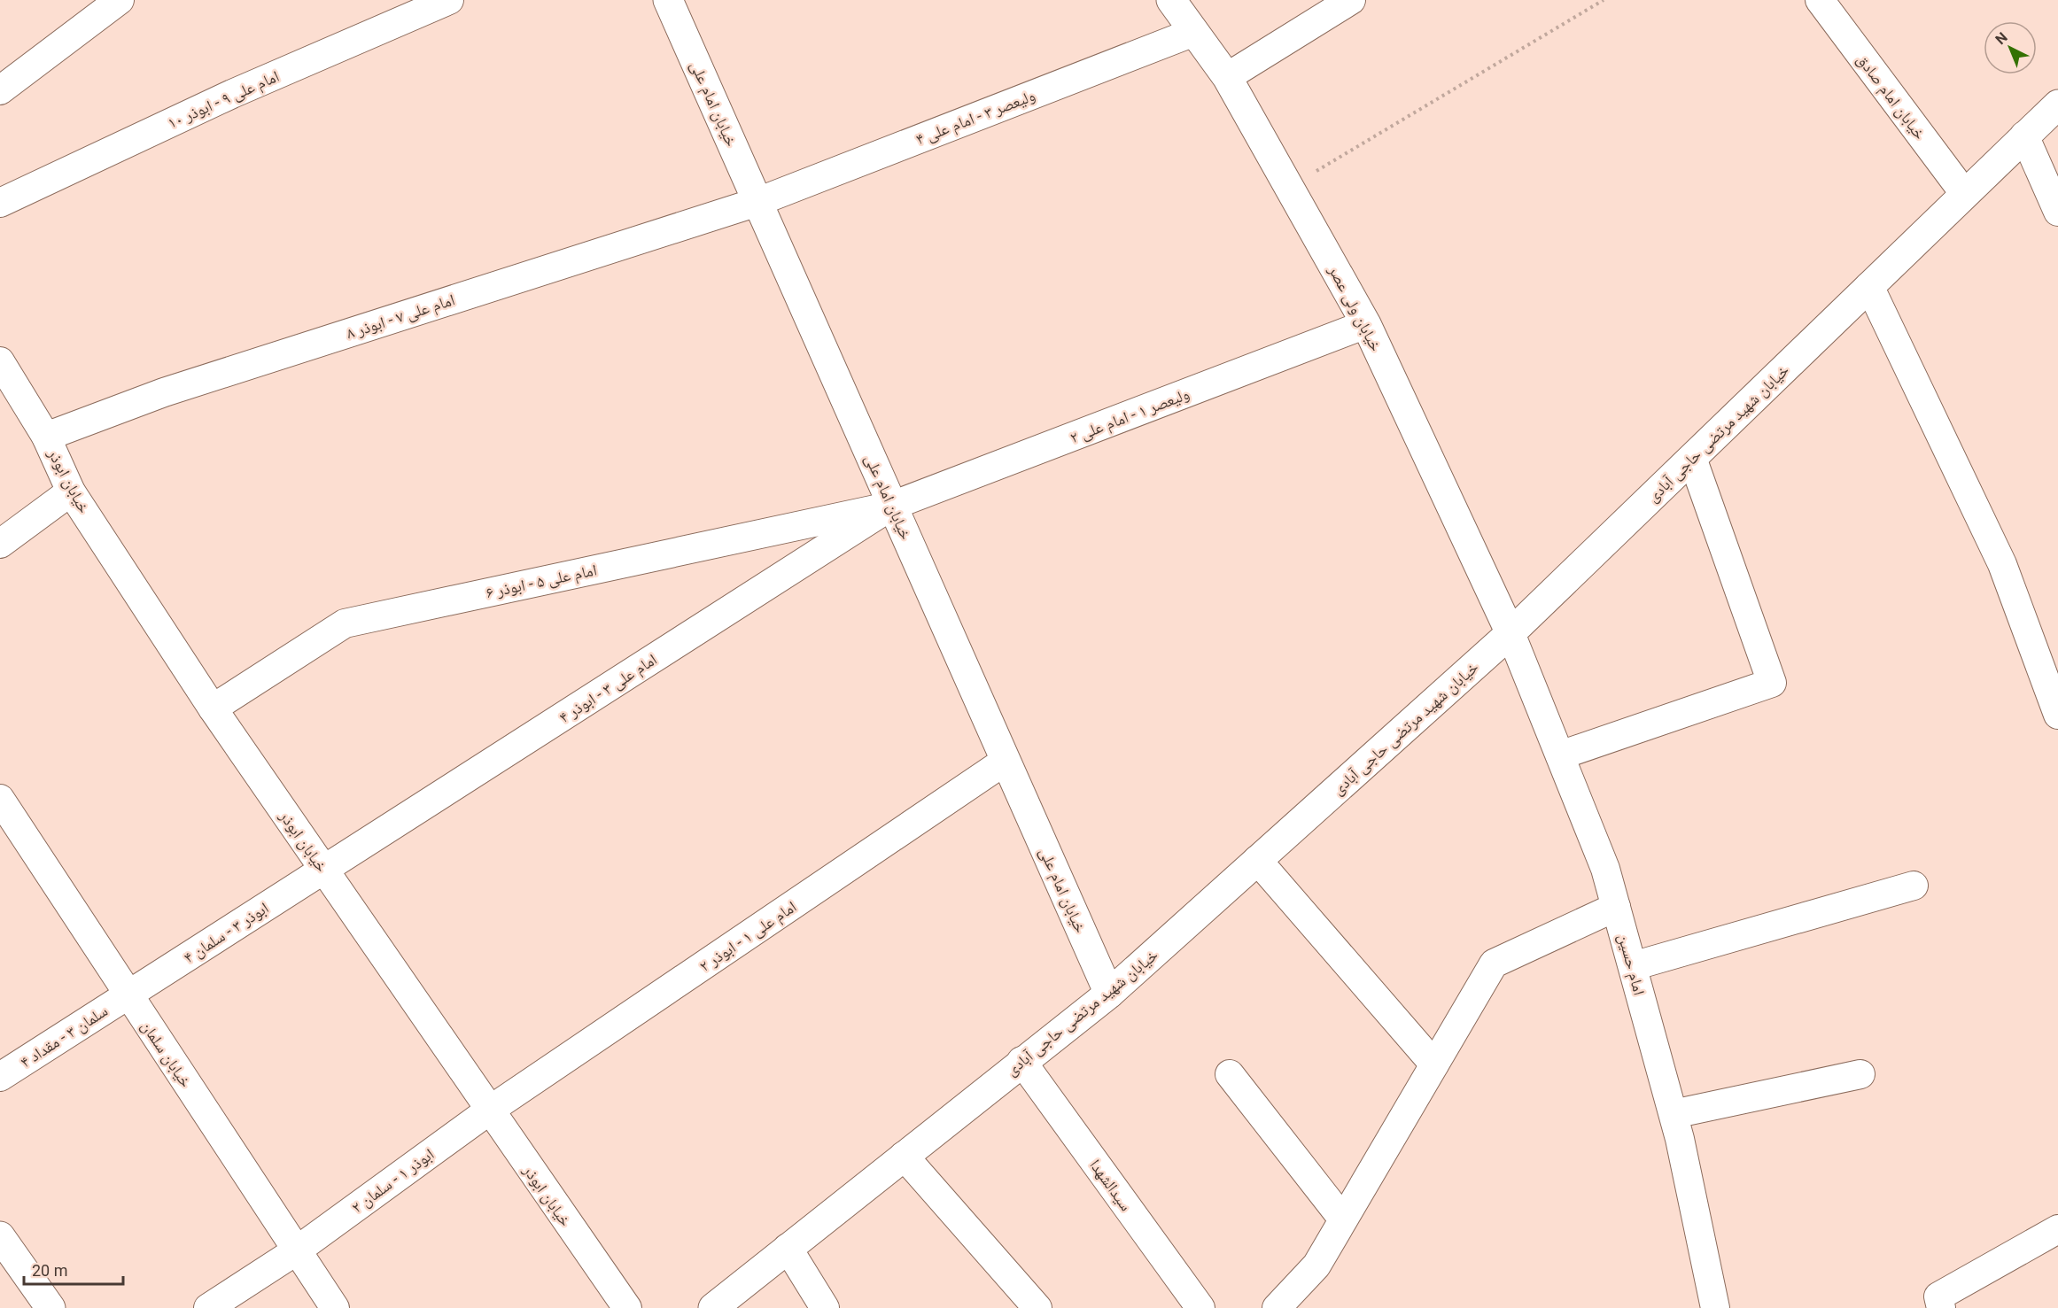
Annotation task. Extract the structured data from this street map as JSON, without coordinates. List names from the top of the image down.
{
  "streets": {
    "street": [
      "خیابان امام صادق",
      "امام علی ۹ - ابوذر ۱۰",
      "خیابان امام علی",
      "ولیعصر ۳ - امام علی ۴",
      "خیابان ولی عصر",
      "امام علی ۷ - ابوذر ۸",
      "ولیعصر ۱ - امام علی ۲",
      "خیابان شهید مرتضی حاجی آبادی",
      "خیابان ابوذر",
      "امام علی ۵ - ابوذر ۶",
      "امام علی ۳ - ابوذر ۴",
      "ابوذر ۳ - سلمان ۴",
      "امام علی ۱ - ابوذر ۲",
      "امام حسین",
      "سلمان ۳ - مقداد ۴",
      "خیابان سلمان",
      "ابوذر ۱ - سلمان ۲",
      "سیدالشهدا"
    ]
  },
  "crossings": [
    ["خیابان امام صادق", "خیابان شهید مرتضی حاجی آبادی"],
    ["خیابان امام علی", "ولیعصر ۳ - امام علی ۴"],
    ["خیابان امام علی", "امام علی ۷ - ابوذر ۸"],
    ["خیابان امام علی", "ولیعصر ۱ - امام علی ۲"],
    ["خیابان امام علی", "خیابان شهید مرتضی حاجی آبادی"],
    ["خیابان امام علی", "امام علی ۵ - ابوذر ۶"],
    ["خیابان امام علی", "امام علی ۳ - ابوذر ۴"],
    ["خیابان امام علی", "امام علی ۱ - ابوذر ۲"],
    ["ولیعصر ۳ - امام علی ۴", "خیابان ولی عصر"],
    ["ولیعصر ۳ - امام علی ۴", "امام علی ۷ - ابوذر ۸"],
    ["خیابان ولی عصر", "ولیعصر ۱ - امام علی ۲"],
    ["خیابان ولی عصر", "خیابان شهید مرتضی حاجی آبادی"],
    ["خیابان ولی عصر", "امام حسین"],
    ["امام علی ۷ - ابوذر ۸", "خیابان ابوذر"],
    ["ولیعصر ۱ - امام علی ۲", "امام علی ۵ - ابوذر ۶"],
    ["ولیعصر ۱ - امام علی ۲", "امام علی ۳ - ابوذر ۴"],
    ["خیابان شهید مرتضی حاجی آبادی", "امام حسین"],
    ["خیابان شهید مرتضی حاجی آبادی", "سیدالشهدا"],
    ["خیابان ابوذر", "امام علی ۵ - ابوذر ۶"],
    ["خیابان ابوذر", "امام علی ۳ - ابوذر ۴"],
    ["خیابان ابوذر", "ابوذر ۳ - سلمان ۴"],
    ["خیابان ابوذر", "امام علی ۱ - ابوذر ۲"],
    ["خیابان ابوذر", "ابوذر ۱ - سلمان ۲"],
    ["امام علی ۵ - ابوذر ۶", "امام علی ۳ - ابوذر ۴"],
    ["امام علی ۳ - ابوذر ۴", "ابوذر ۳ - سلمان ۴"],
    ["ابوذر ۳ - سلمان ۴", "سلمان ۳ - مقداد ۴"],
    ["ابوذر ۳ - سلمان ۴", "خیابان سلمان"],
    ["امام علی ۱ - ابوذر ۲", "ابوذر ۱ - سلمان ۲"],
    ["سلمان ۳ - مقداد ۴", "خیابان سلمان"],
    ["خیابان سلمان", "ابوذر ۱ - سلمان ۲"]
  ],
  "scale_bar": "20 m",
  "north": "top left"
}
